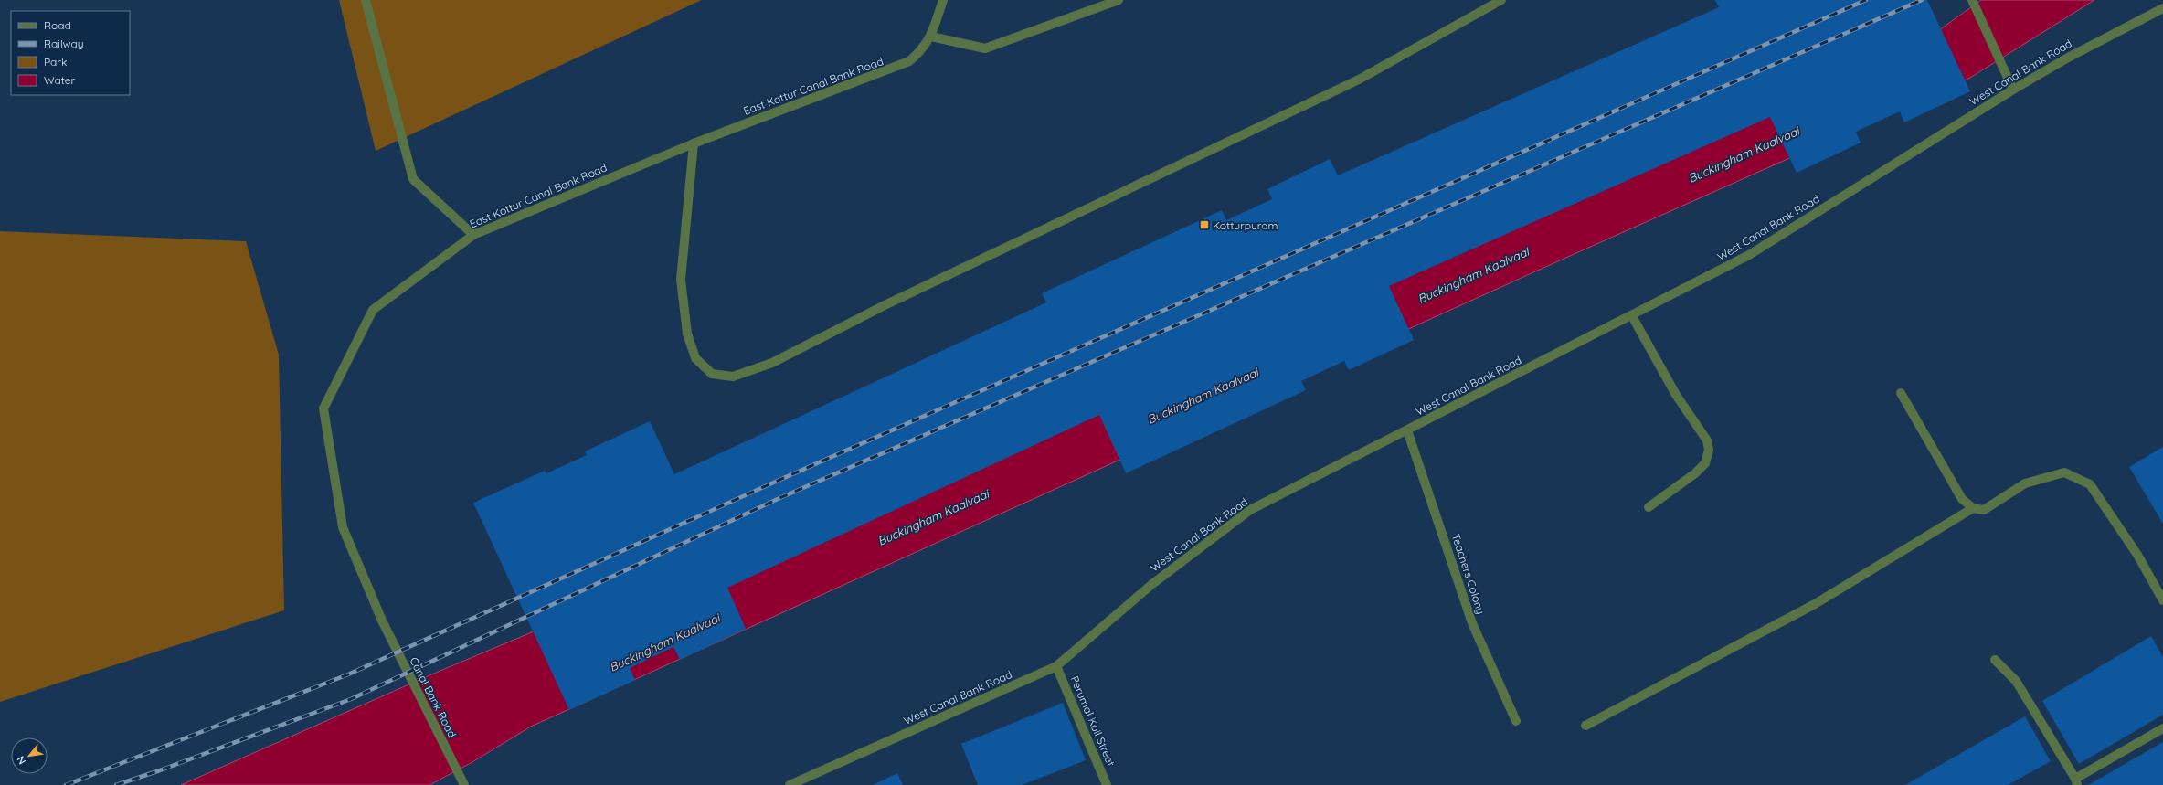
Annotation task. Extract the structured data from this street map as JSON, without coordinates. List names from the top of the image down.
{
  "streets": {
    "street": [
      "West Canal Bank Road",
      "East Kottur Canal Bank Road",
      "Teachers Colony",
      "Canal Bank Road",
      "Perumal Koil Street"
    ]
  },
  "crossings": [
    ["West Canal Bank Road", "Teachers Colony"],
    ["West Canal Bank Road", "Perumal Koil Street"],
    ["East Kottur Canal Bank Road", "Canal Bank Road"]
  ],
  "water": ["Buckingham Kaalvaai"],
  "places": {
    "transit": ["Kotturpuram"]
  },
  "legend": [
    "Road",
    "Railway",
    "Park",
    "Water"
  ],
  "north": "bottom left"
}
